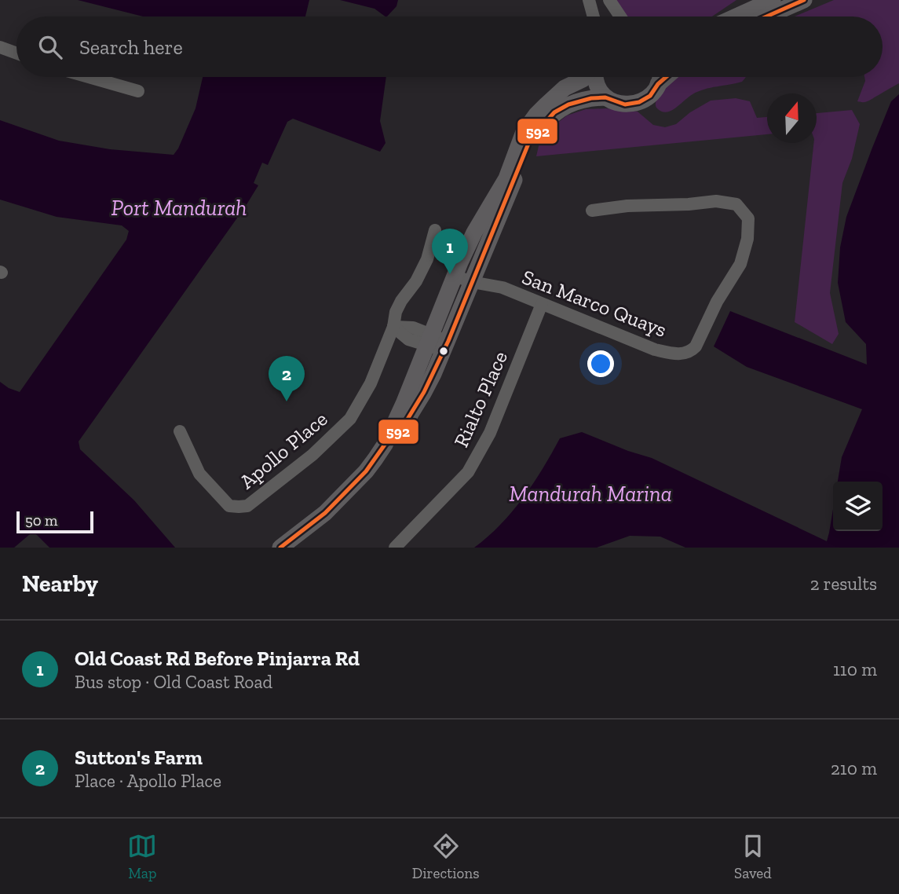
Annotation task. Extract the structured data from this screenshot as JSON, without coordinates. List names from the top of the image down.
{
  "streets": {
    "street": ["San Marco Quays", "Rialto Place", "Apollo Place"]
  },
  "crossings": [
    ["San Marco Quays", "Rialto Place"]
  ],
  "water": ["Port Mandurah", "Mandurah Marina"],
  "lines": ["transit line 592"],
  "scale_bar": "50 m",
  "north": "top",
  "page": {
    "search": "Search here",
    "pins": ["1", "2"],
    "scale": "50 m",
    "heading": ["Nearby", "2 results"],
    "list": [
      {
        "mark": "1",
        "name": "Old Coast Rd Before Pinjarra Rd",
        "note": "Bus stop · Old Coast Road",
        "value": "110 m"
      },
      {
        "mark": "2",
        "name": "Sutton's Farm",
        "note": "Place · Apollo Place",
        "value": "210 m"
      }
    ],
    "nav": ["Map", "Directions", "Saved"]
  }
}
